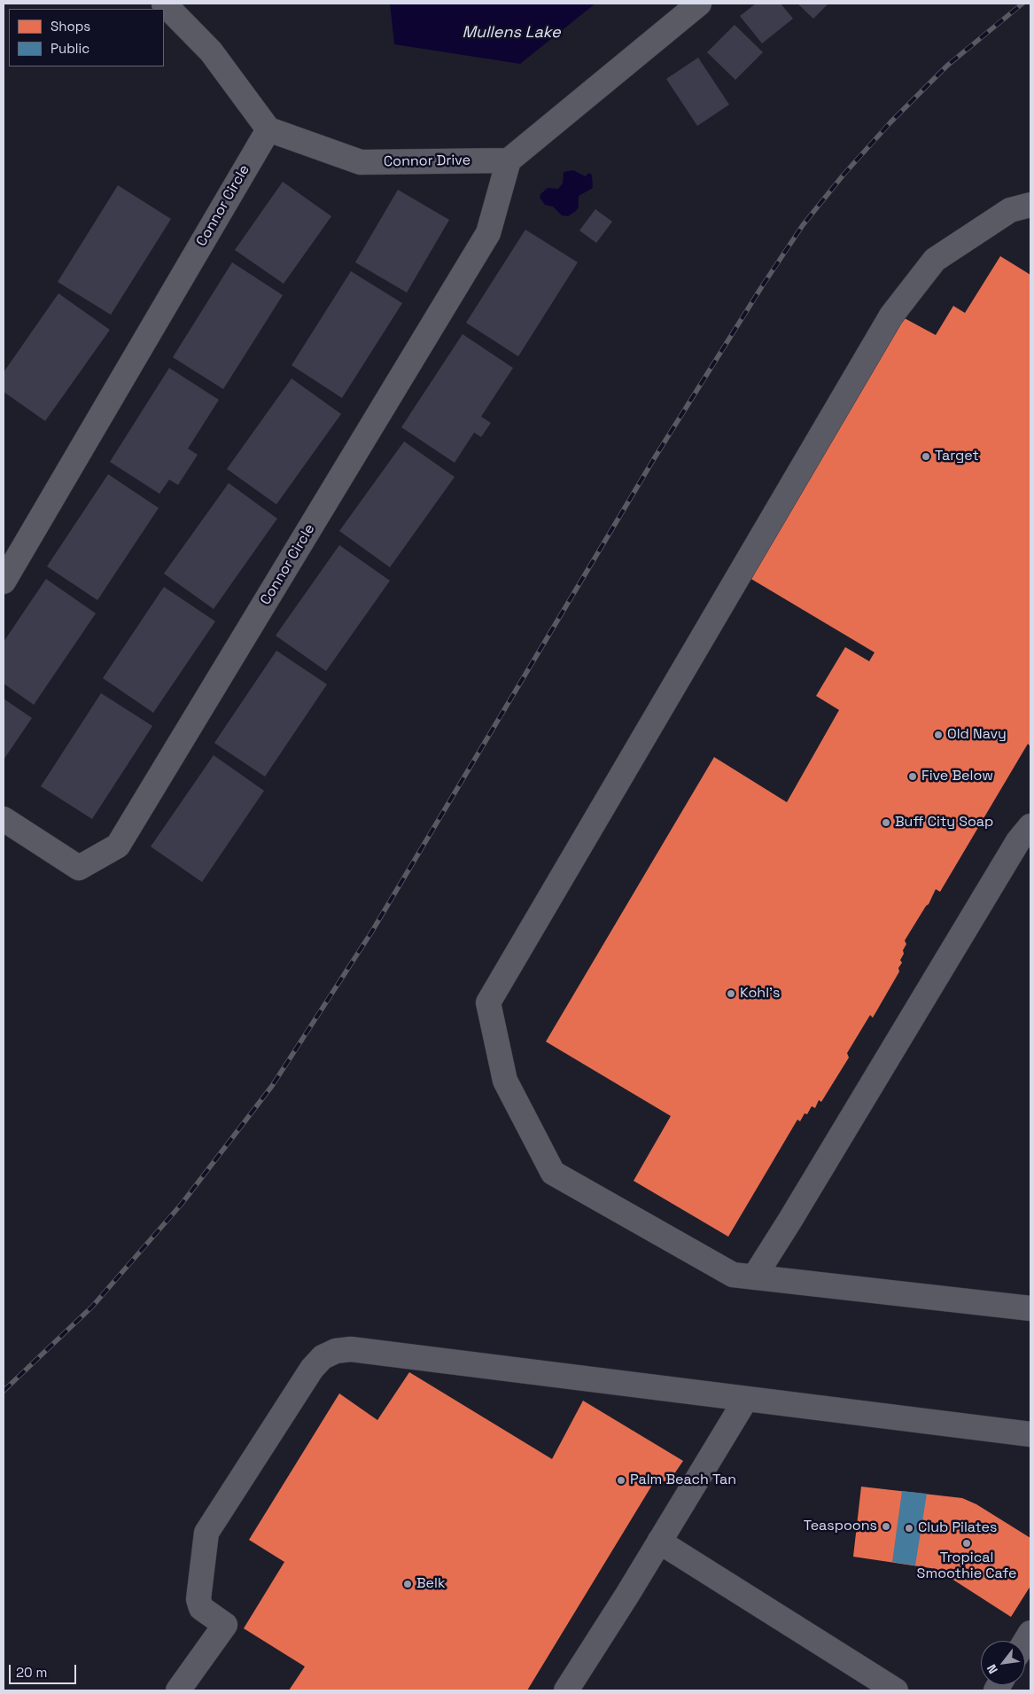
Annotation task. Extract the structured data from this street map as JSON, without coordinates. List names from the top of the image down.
{
  "streets": {
    "street": ["Connor Drive", "Connor Circle"]
  },
  "crossings": [
    ["Connor Drive", "Connor Circle"]
  ],
  "water": ["Mullens Lake"],
  "places": [
    "Target",
    "Old Navy",
    "Five Below",
    "Buff City Soap",
    "Kohl's",
    "Palm Beach Tan",
    "Teaspoons",
    "Club Pilates",
    "Tropical Smoothie Cafe",
    "Belk"
  ],
  "legend": ["Shops", "Public"],
  "scale_bar": "20 m",
  "north": "bottom left"
}
